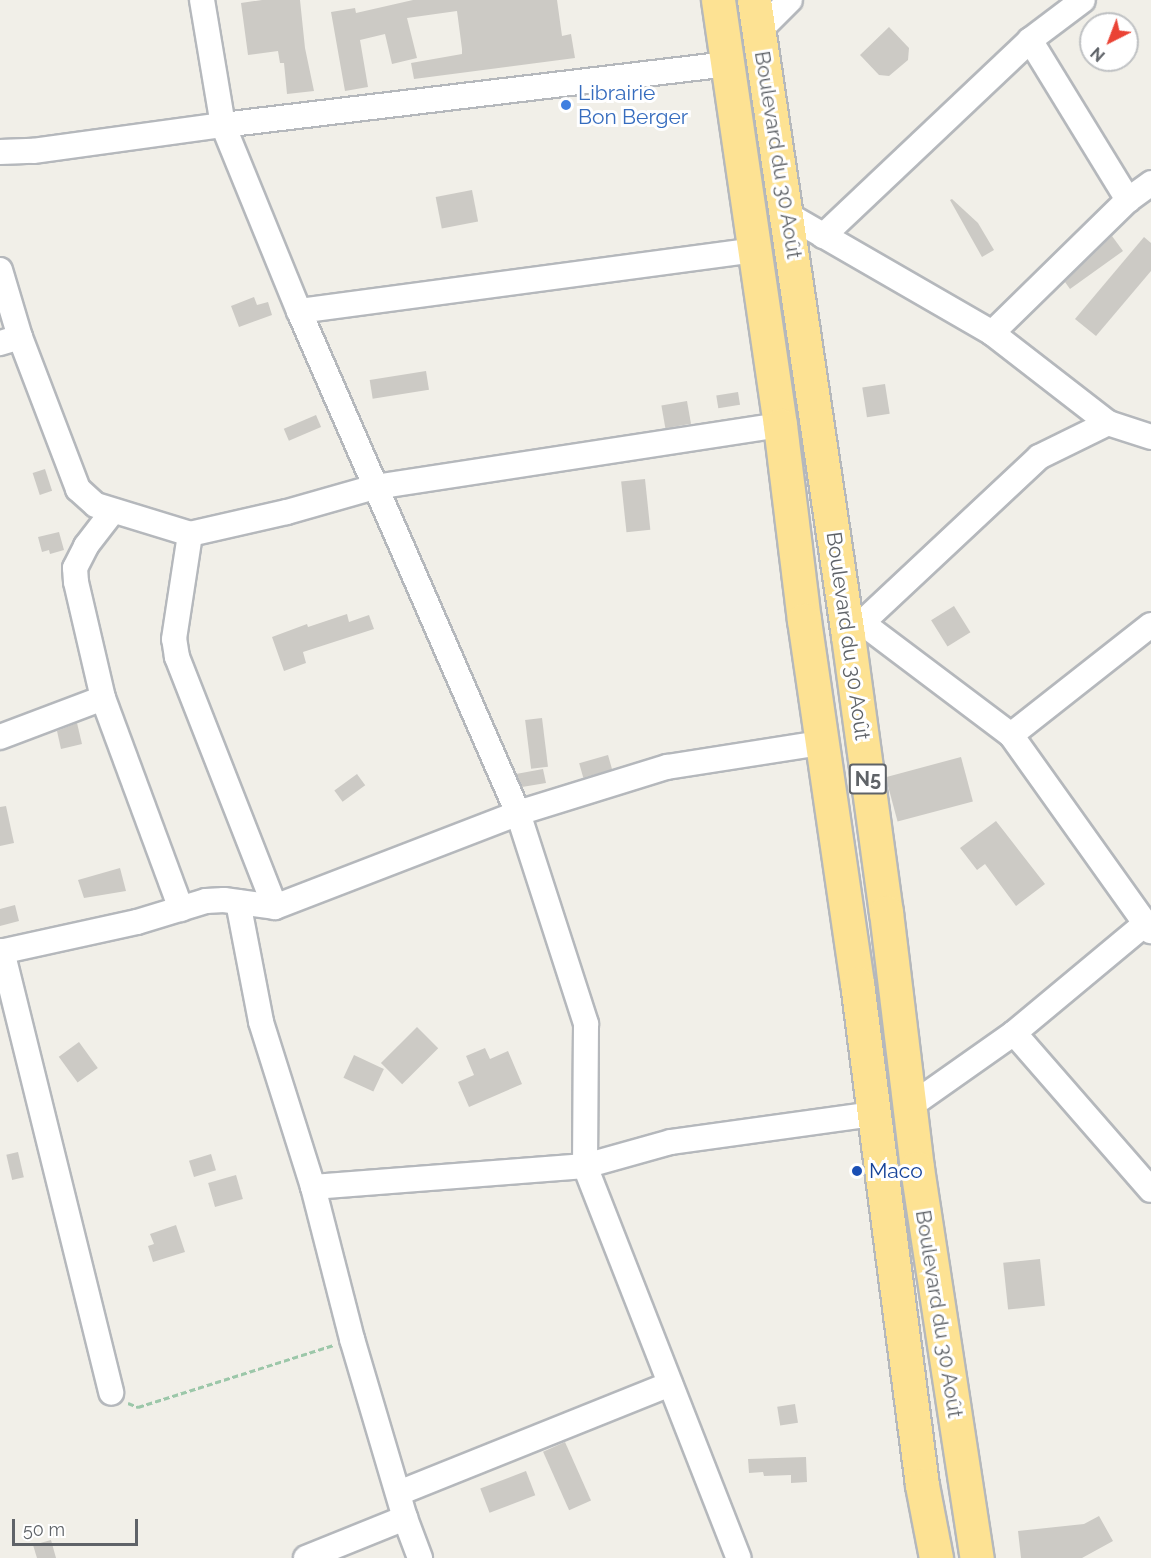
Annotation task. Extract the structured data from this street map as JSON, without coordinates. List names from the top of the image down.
{
  "streets": {
    "highway": ["Boulevard du 30 Août", "N5"]
  },
  "places": ["Librairie Bon Berger", "Maco"],
  "scale_bar": "50 m",
  "north": "bottom left"
}
